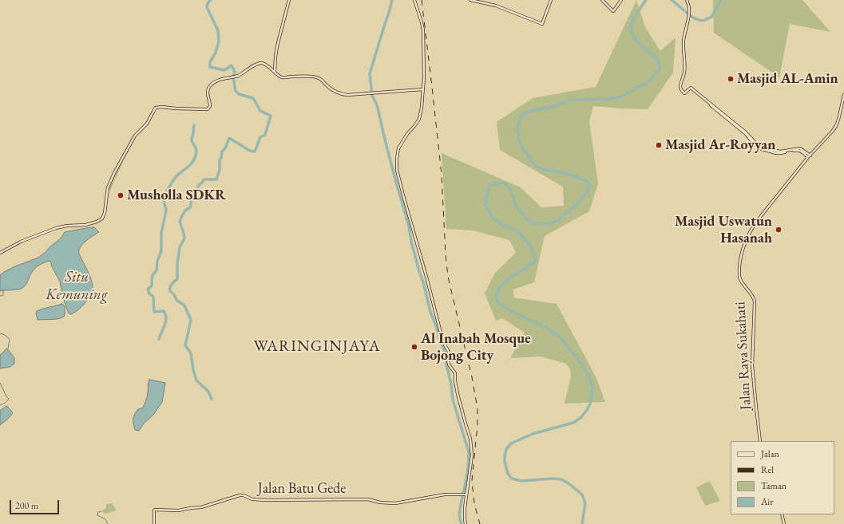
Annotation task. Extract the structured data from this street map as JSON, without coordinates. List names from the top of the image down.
{
  "streets": {
    "main road": ["Jalan Raya Sukahati", "Jalan Batu Gede"]
  },
  "districts": ["WARINGINJAYA"],
  "water": ["Situ Kemuning"],
  "places": [
    "Masjid AL-Amin",
    "Masjid Ar-Royyan",
    "Musholla SDKR",
    "Masjid Uswatun Hasanah",
    "Al Inabah Mosque Bojong City"
  ],
  "legend": [
    "Jalan",
    "Rel",
    "Taman",
    "Air"
  ],
  "scale_bar": "200 m"
}
